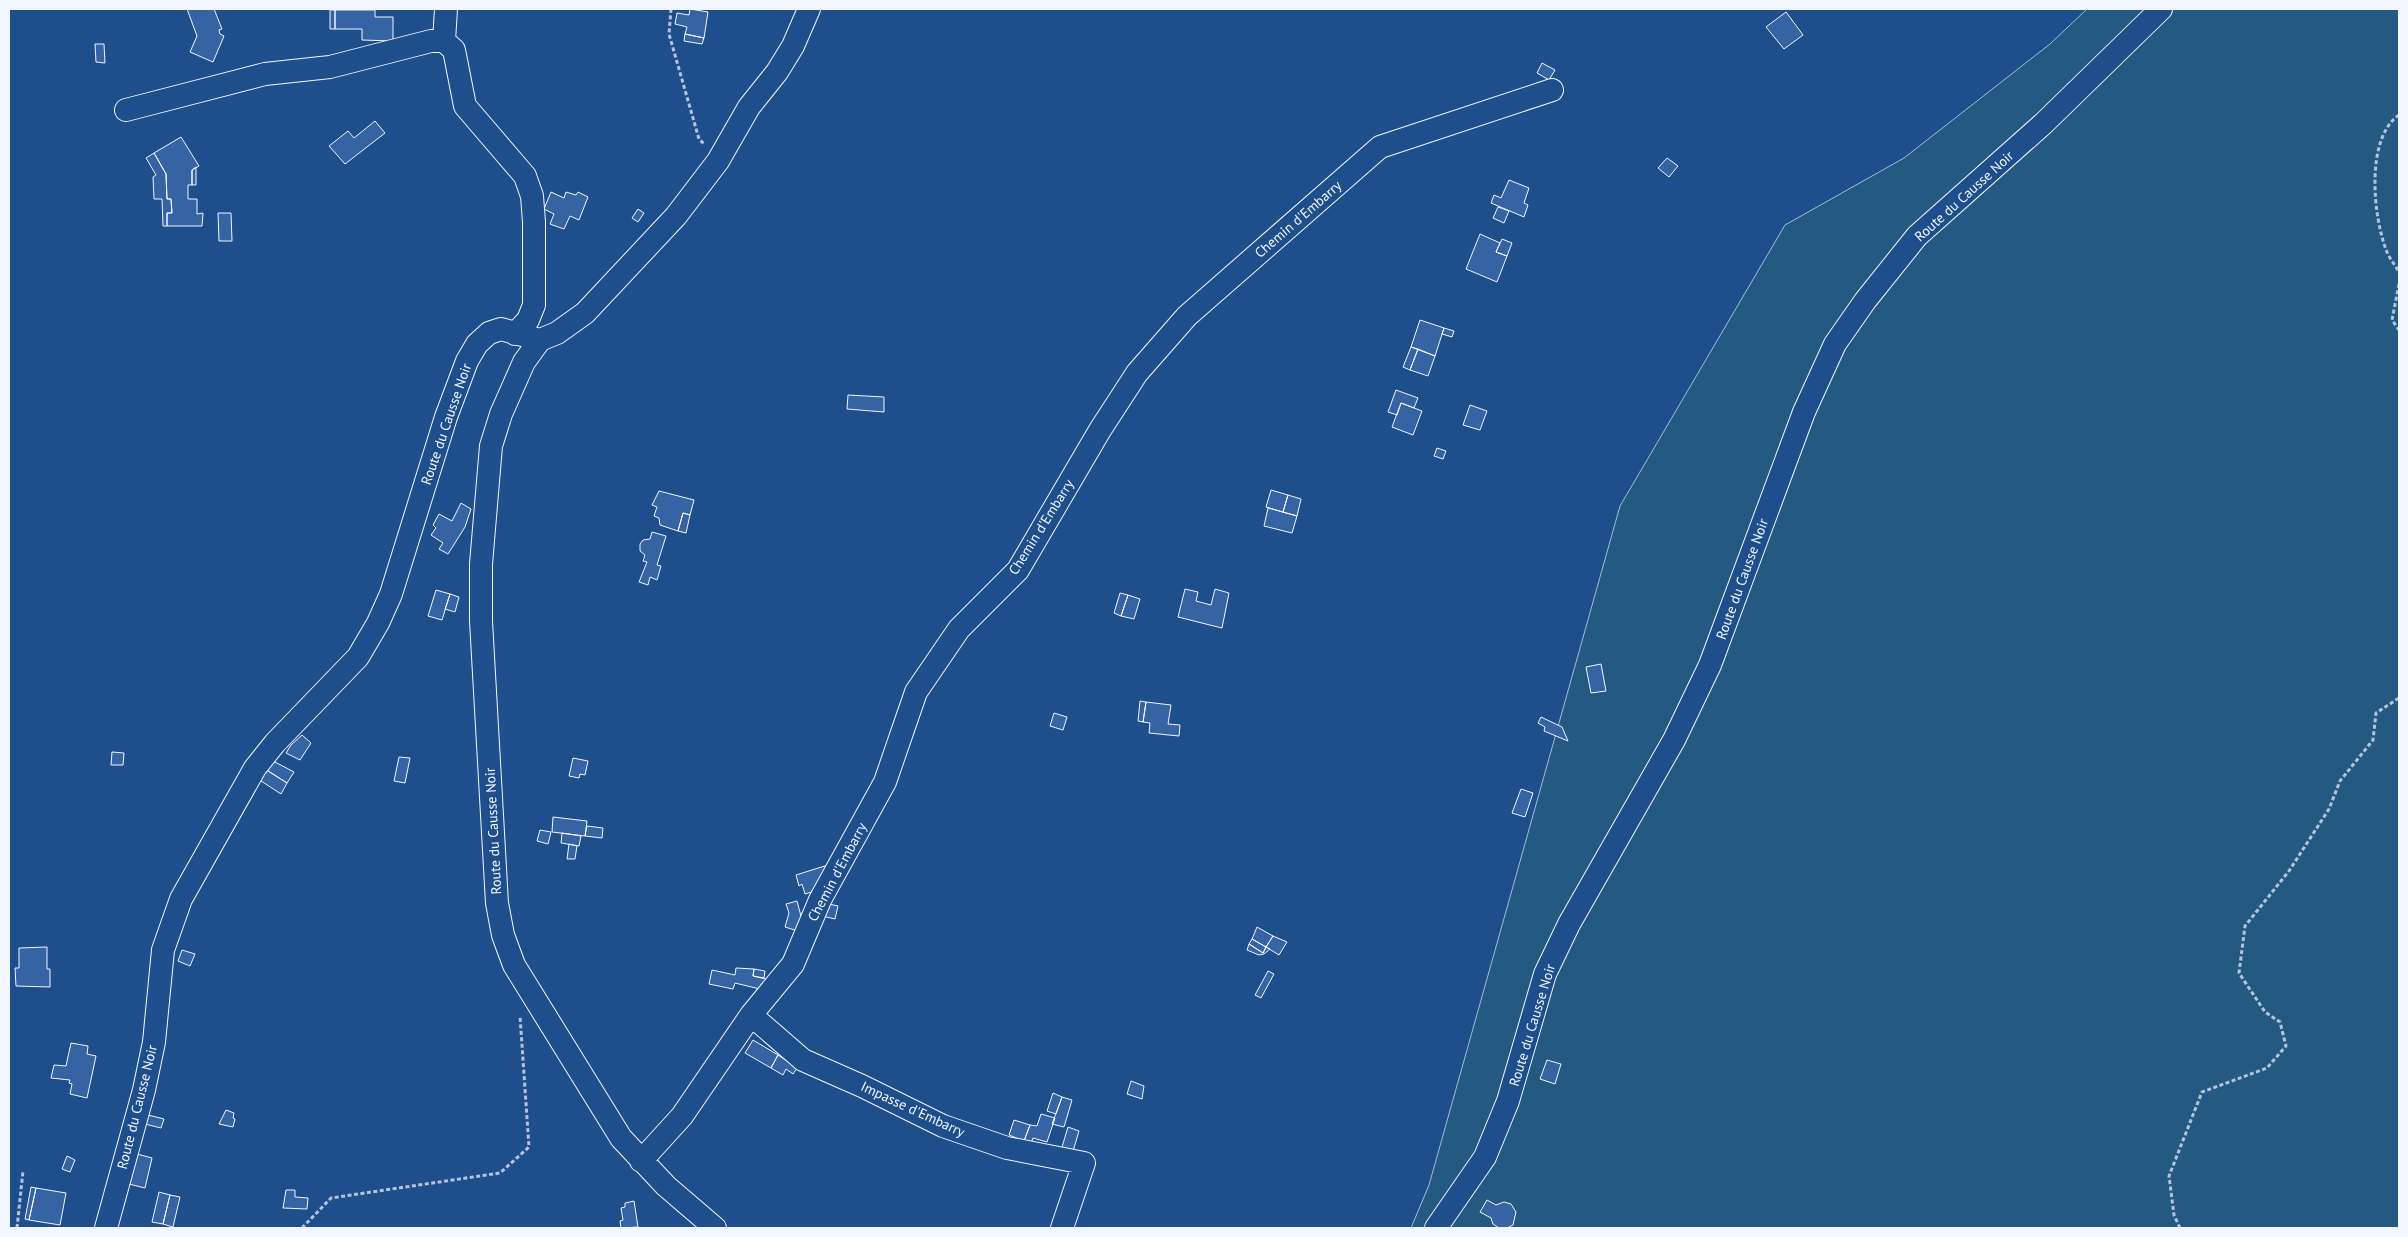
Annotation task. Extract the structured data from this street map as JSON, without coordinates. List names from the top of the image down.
{
  "streets": {
    "street": ["Route du Causse Noir", "Chemin d'Embarry", "Impasse d'Embarry"]
  },
  "crossings": [
    ["Route du Causse Noir", "Chemin d'Embarry"],
    ["Chemin d'Embarry", "Impasse d'Embarry"]
  ]
}
